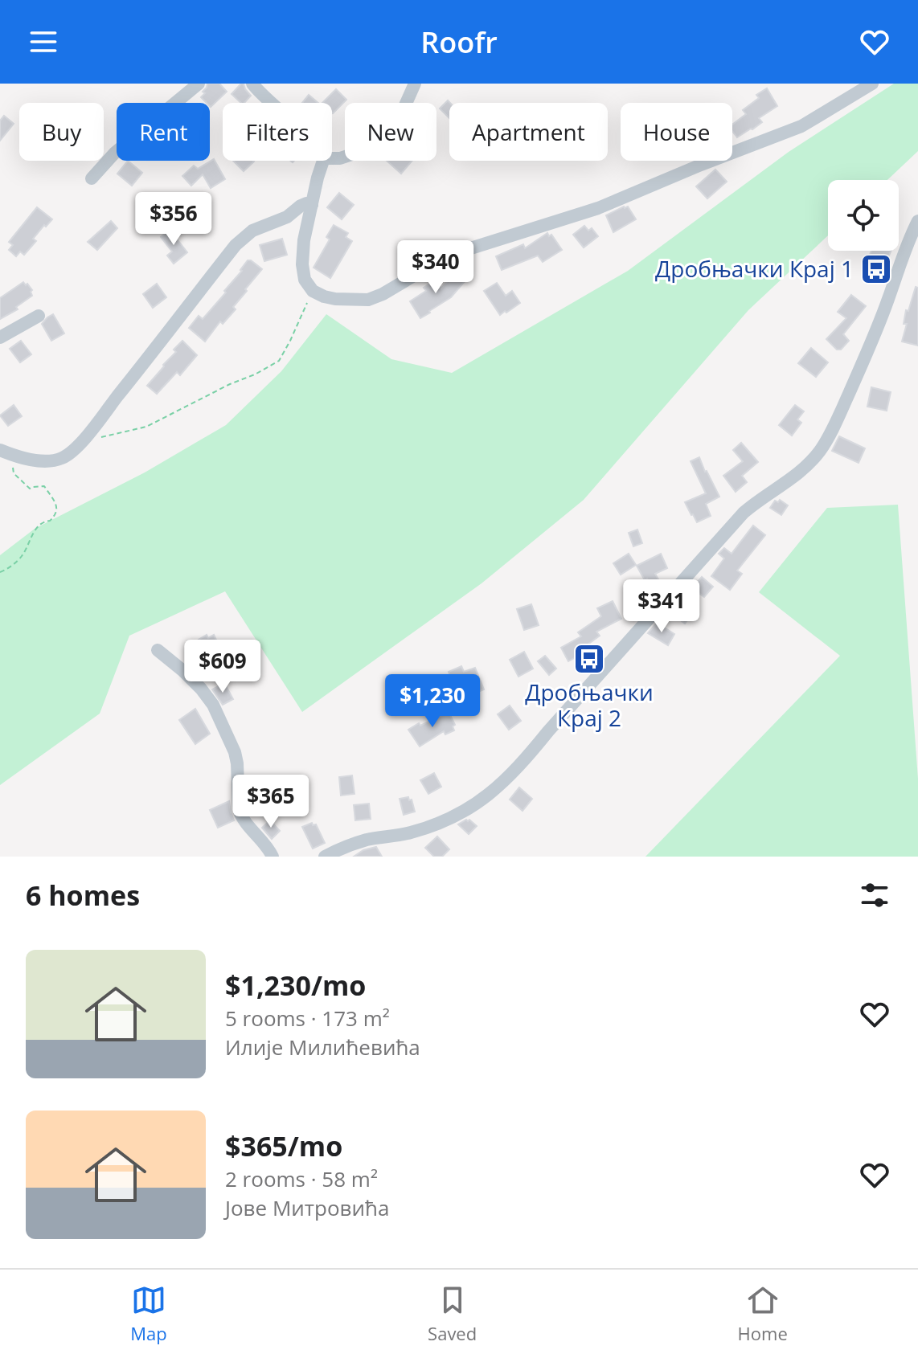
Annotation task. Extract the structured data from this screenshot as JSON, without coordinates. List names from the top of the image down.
{
  "places": {
    "bus stop": ["Дробњачки Крај 1", "Дробњачки Крај 2"]
  },
  "page": {
    "header": "Roofr",
    "chip": [
      "Buy",
      "Rent",
      "Filters",
      "New",
      "Apartment",
      "House"
    ],
    "price": [
      "$356",
      "$340",
      "$341",
      "$609",
      "$1,230",
      "$365"
    ],
    "heading": "6 homes",
    "list": [
      {
        "name": "$1,230/mo",
        "note": "5 rooms · 173 m² · Илије Милићевића"
      },
      {
        "name": "$365/mo",
        "note": "2 rooms · 58 m² · Јове Митровића"
      }
    ],
    "tabs": ["Map", "Saved", "Home"]
  }
}
